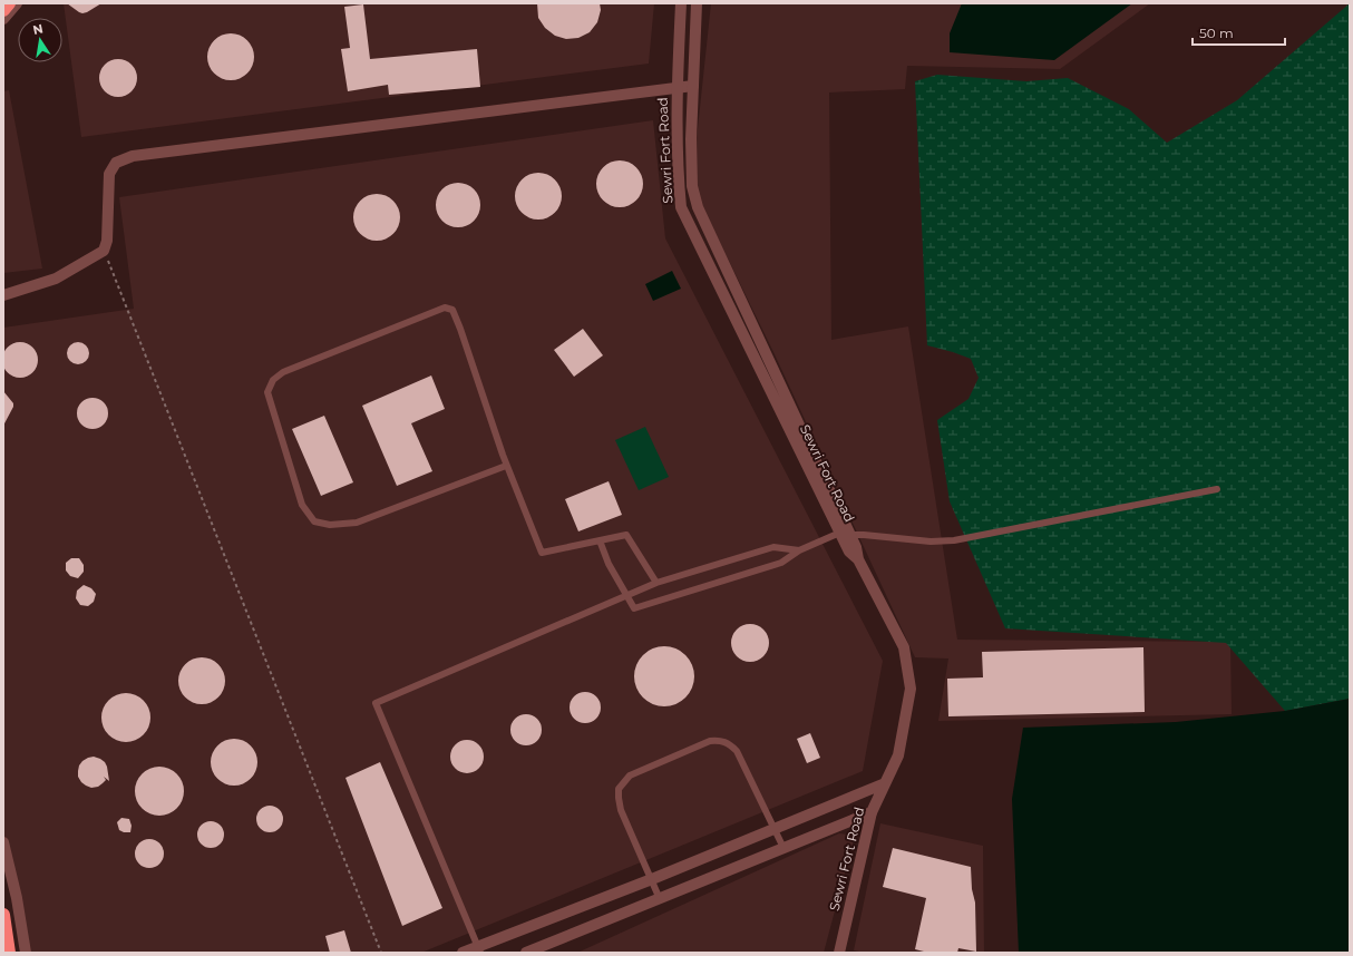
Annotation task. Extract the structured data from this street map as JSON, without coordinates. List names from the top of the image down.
{
  "streets": {
    "street": ["Sewri Fort Road"]
  },
  "scale_bar": "50 m",
  "north": "top"
}
